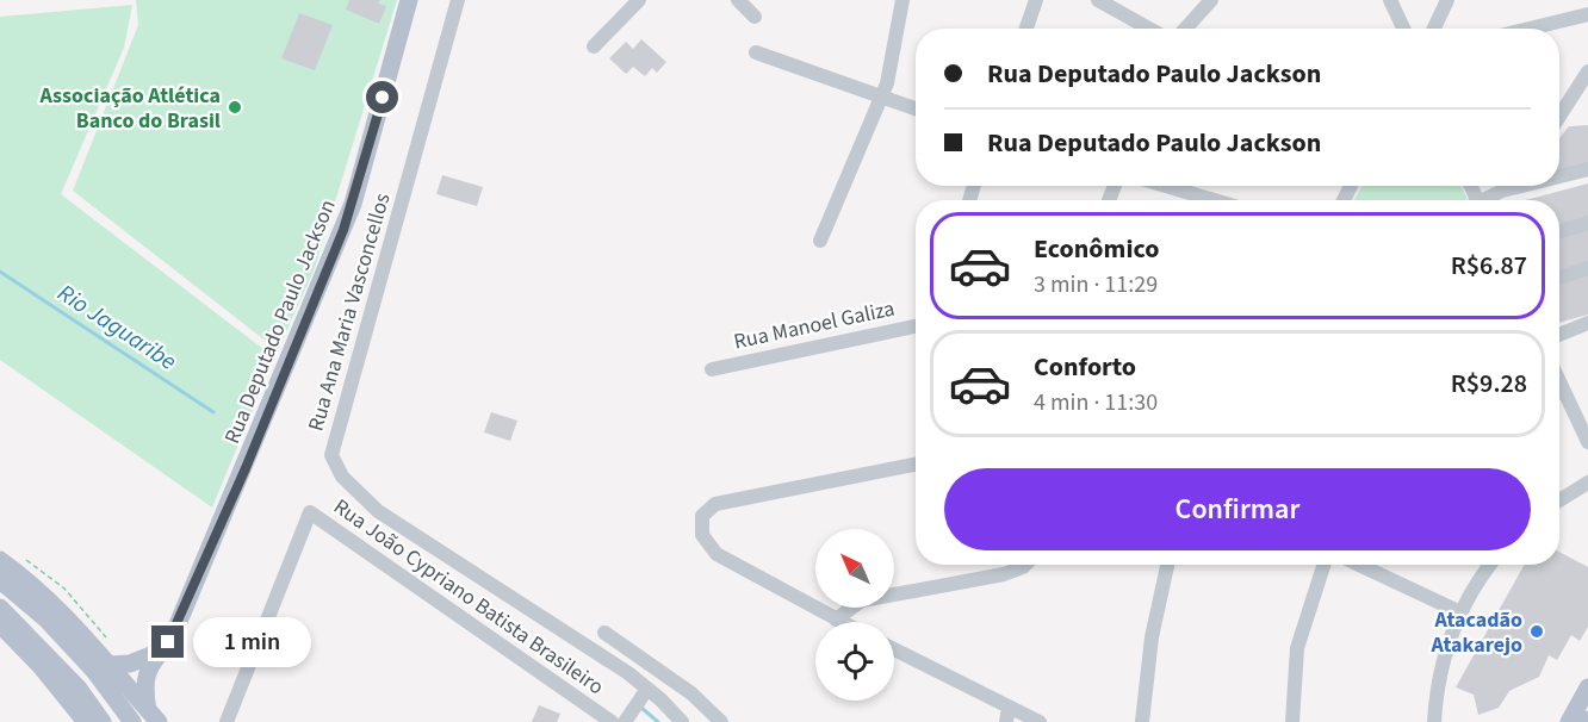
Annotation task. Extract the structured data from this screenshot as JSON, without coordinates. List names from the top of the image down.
{
  "streets": {
    "main road": ["Rua Deputado Paulo Jackson"],
    "street": ["Rua Ana Maria Vasconcellos", "Rua Manoel Galiza", "Rua João Cypriano Batista Brasileiro"]
  },
  "water": ["Rio Jaguaribe"],
  "places": ["Associação Atlética Banco do Brasil", "Atacadão Atakarejo"],
  "north": "top left",
  "page": {
    "banner": ["Rua Deputado Paulo Jackson", "Rua Deputado Paulo Jackson"],
    "list": [
      {
        "name": "Econômico",
        "note": "3 min · 11:29",
        "value": "R$6.87"
      },
      {
        "name": "Conforto",
        "note": "4 min · 11:30",
        "value": "R$9.28"
      }
    ],
    "buttons": "Confirmar",
    "bubble": "1 min"
  }
}
